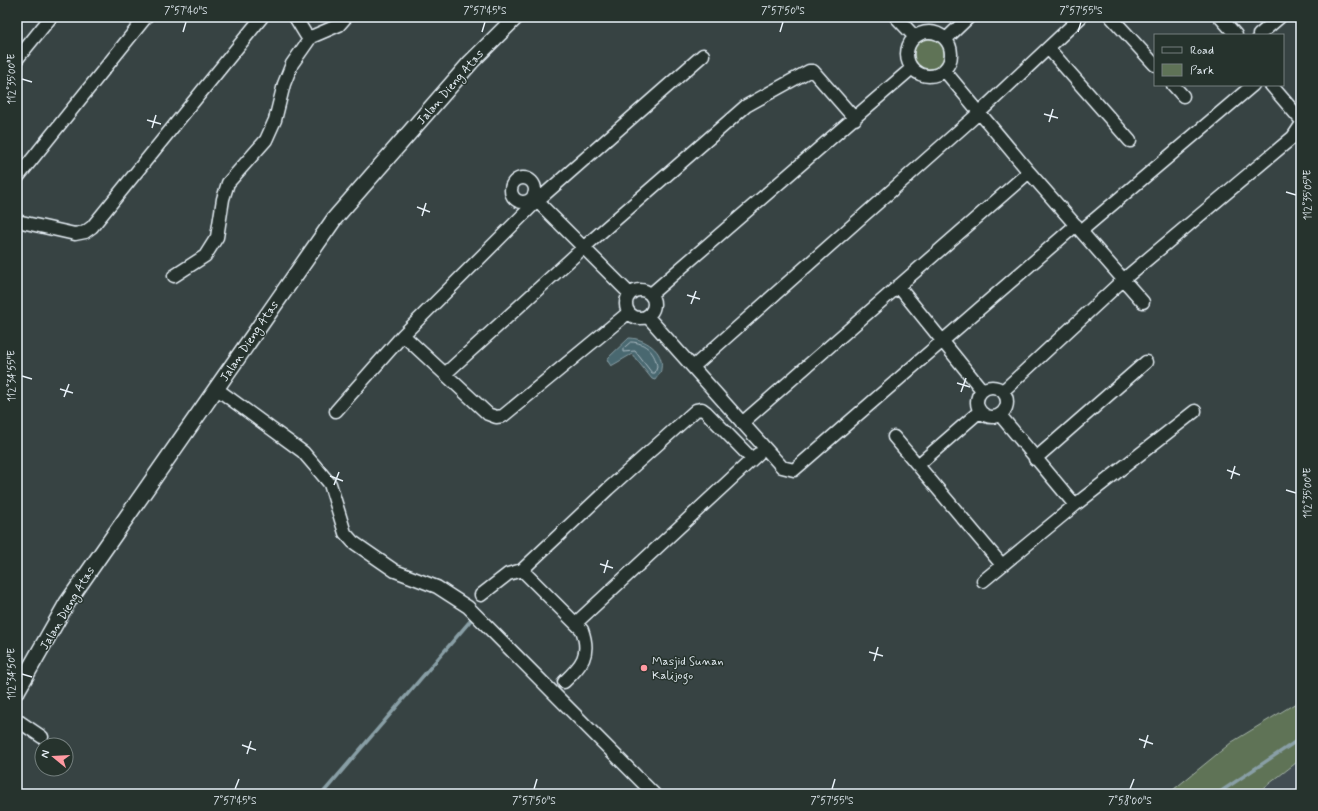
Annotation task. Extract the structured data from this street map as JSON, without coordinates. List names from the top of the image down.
{
  "streets": {
    "street": ["Jalan Dieng Atas"]
  },
  "places": ["Masjid Sunan Kalijogo"],
  "legend": ["Road", "Park"],
  "north": "left",
  "coordinates": [
    "7°57'40\"S",
    "7°57'45\"S",
    "7°57'50\"S",
    "7°57'55\"S",
    "112°35'00\"E",
    "112°35'05\"E",
    "112°34'55\"E",
    "112°34'50\"E",
    "7°58'00\"S"
  ]
}
